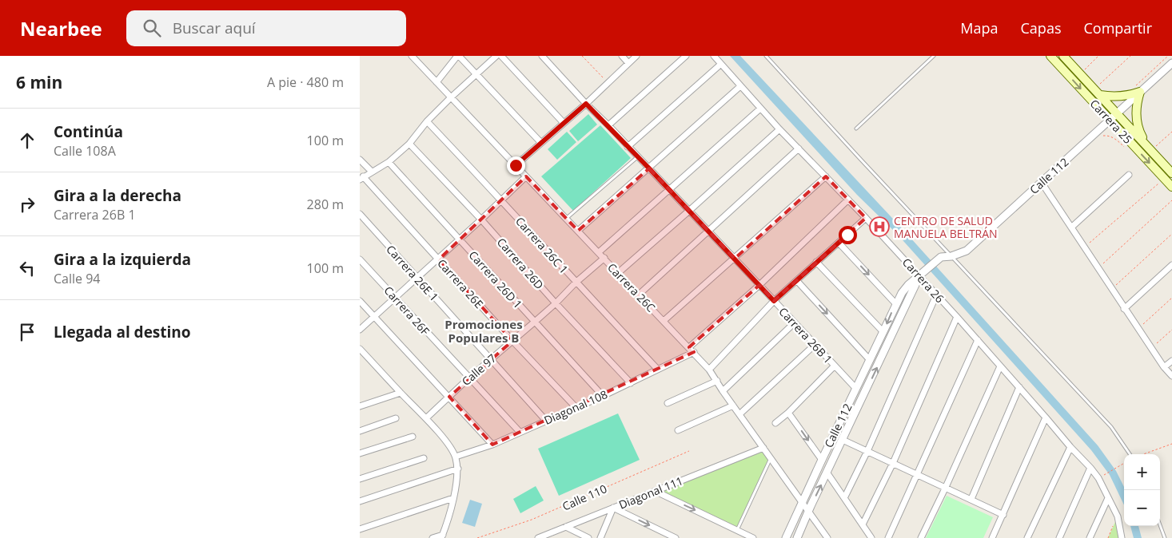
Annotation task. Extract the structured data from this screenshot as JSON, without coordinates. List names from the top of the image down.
{
  "streets": {
    "main road": ["Carrera 25"],
    "street": [
      "Calle 112",
      "Carrera 26C 1",
      "Carrera 26D",
      "Carrera 26E 1",
      "Carrera 26D 1",
      "Carrera 26",
      "Carrera 26E",
      "Carrera 26C",
      "Carrera 26F",
      "Carrera 26B 1",
      "Calle 97",
      "Diagonal 108",
      "Diagonal 111"
    ],
    "path": ["Calle 110"]
  },
  "crossings": [
    ["Carrera 25", "Calle 112"],
    ["Calle 112", "Carrera 26"],
    ["Calle 112", "Carrera 26C"],
    ["Calle 112", "Carrera 26B 1"],
    ["Carrera 26C 1", "Calle 97"],
    ["Carrera 26C 1", "Diagonal 108"],
    ["Carrera 26D", "Calle 97"],
    ["Carrera 26D", "Diagonal 108"],
    ["Carrera 26E 1", "Calle 97"],
    ["Carrera 26E 1", "Diagonal 108"],
    ["Carrera 26D 1", "Calle 97"],
    ["Carrera 26D 1", "Diagonal 108"],
    ["Carrera 26E", "Calle 97"],
    ["Carrera 26E", "Diagonal 108"],
    ["Carrera 26C", "Calle 97"],
    ["Carrera 26C", "Diagonal 108"],
    ["Carrera 26C", "Diagonal 111"],
    ["Carrera 26F", "Calle 97"],
    ["Carrera 26F", "Diagonal 108"]
  ],
  "districts": ["Promociones Populares B"],
  "places": {
    "hospital": ["CENTRO DE SALUD MANUELA BELTRÁN"]
  },
  "page": {
    "header": "Nearbee",
    "search": "Buscar aquí",
    "nav": ["Mapa", "Capas", "Compartir"],
    "heading": ["6 min", "A pie · 480 m"],
    "list": [
      ["Continúa", "Calle 108A", "100 m"],
      ["Gira a la derecha", "Carrera 26B 1", "280 m"],
      ["Gira a la izquierda", "Calle 94", "100 m"],
      "Llegada al destino"
    ],
    "map_buttons": ["+", "−"]
  }
}
